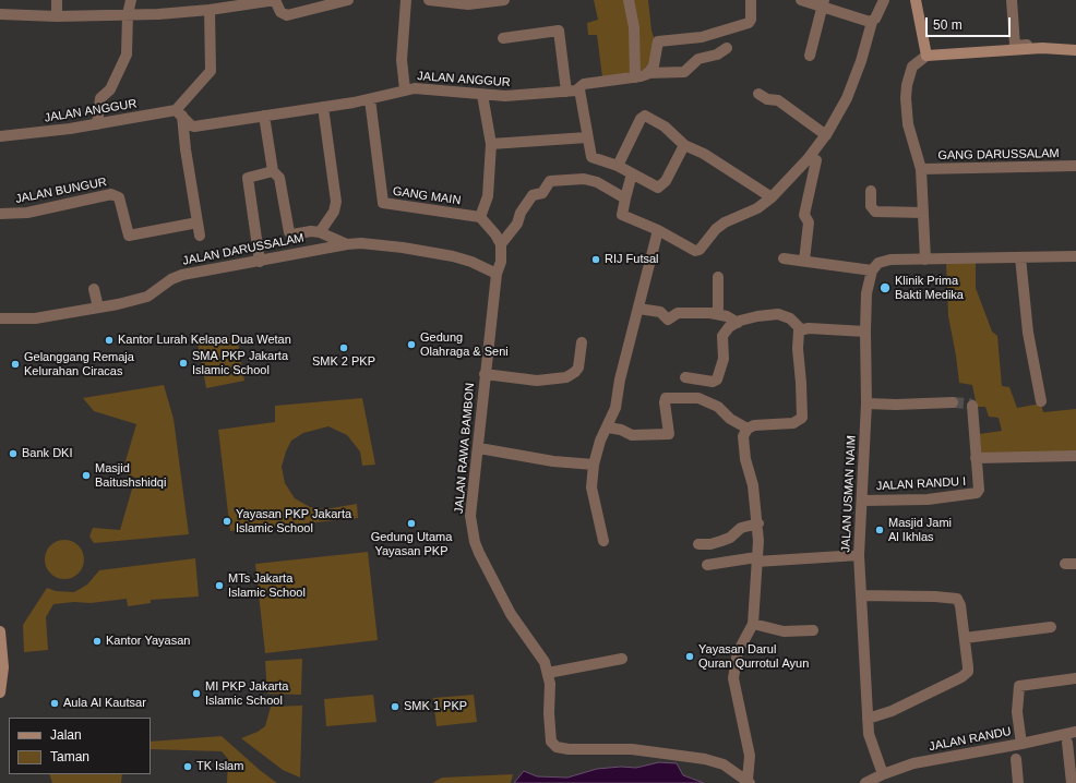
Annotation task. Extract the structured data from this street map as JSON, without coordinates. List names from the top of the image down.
{
  "streets": {
    "street": [
      "JALAN ANGGUR",
      "GANG DARUSSALAM",
      "JALAN BUNGUR",
      "GANG MAIN",
      "JALAN DARUSSALAM",
      "JALAN RAWA BAMBON",
      "JALAN RANDU I",
      "JALAN USMAN NAIM",
      "JALAN RANDU"
    ]
  },
  "crossings": [
    ["JALAN ANGGUR", "GANG MAIN"],
    ["JALAN DARUSSALAM", "JALAN RAWA BAMBON"],
    ["JALAN RANDU I", "JALAN USMAN NAIM"],
    ["JALAN USMAN NAIM", "JALAN RANDU"]
  ],
  "places": [
    "RIJ Futsal",
    "Klinik Prima Bakti Medika",
    "Kantor Lurah Kelapa Dua Wetan",
    "Gedung Olahraga & Seni",
    "SMK 2 PKP",
    "SMA PKP Jakarta Islamic School",
    "Gelanggang Remaja Kelurahan Ciracas",
    "Bank DKI",
    "Masjid Baitushshidqi",
    "Yayasan PKP Jakarta Islamic School",
    "Gedung Utama Yayasan PKP",
    "Masjid Jami Al Ikhlas",
    "MTs Jakarta Islamic School",
    "Kantor Yayasan",
    "Yayasan Darul Quran Qurrotul Ayun",
    "MI PKP Jakarta Islamic School",
    "Aula Al Kautsar",
    "SMK 1 PKP",
    "TK Islam"
  ],
  "legend": ["Jalan", "Taman"],
  "scale_bar": "50 m"
}
